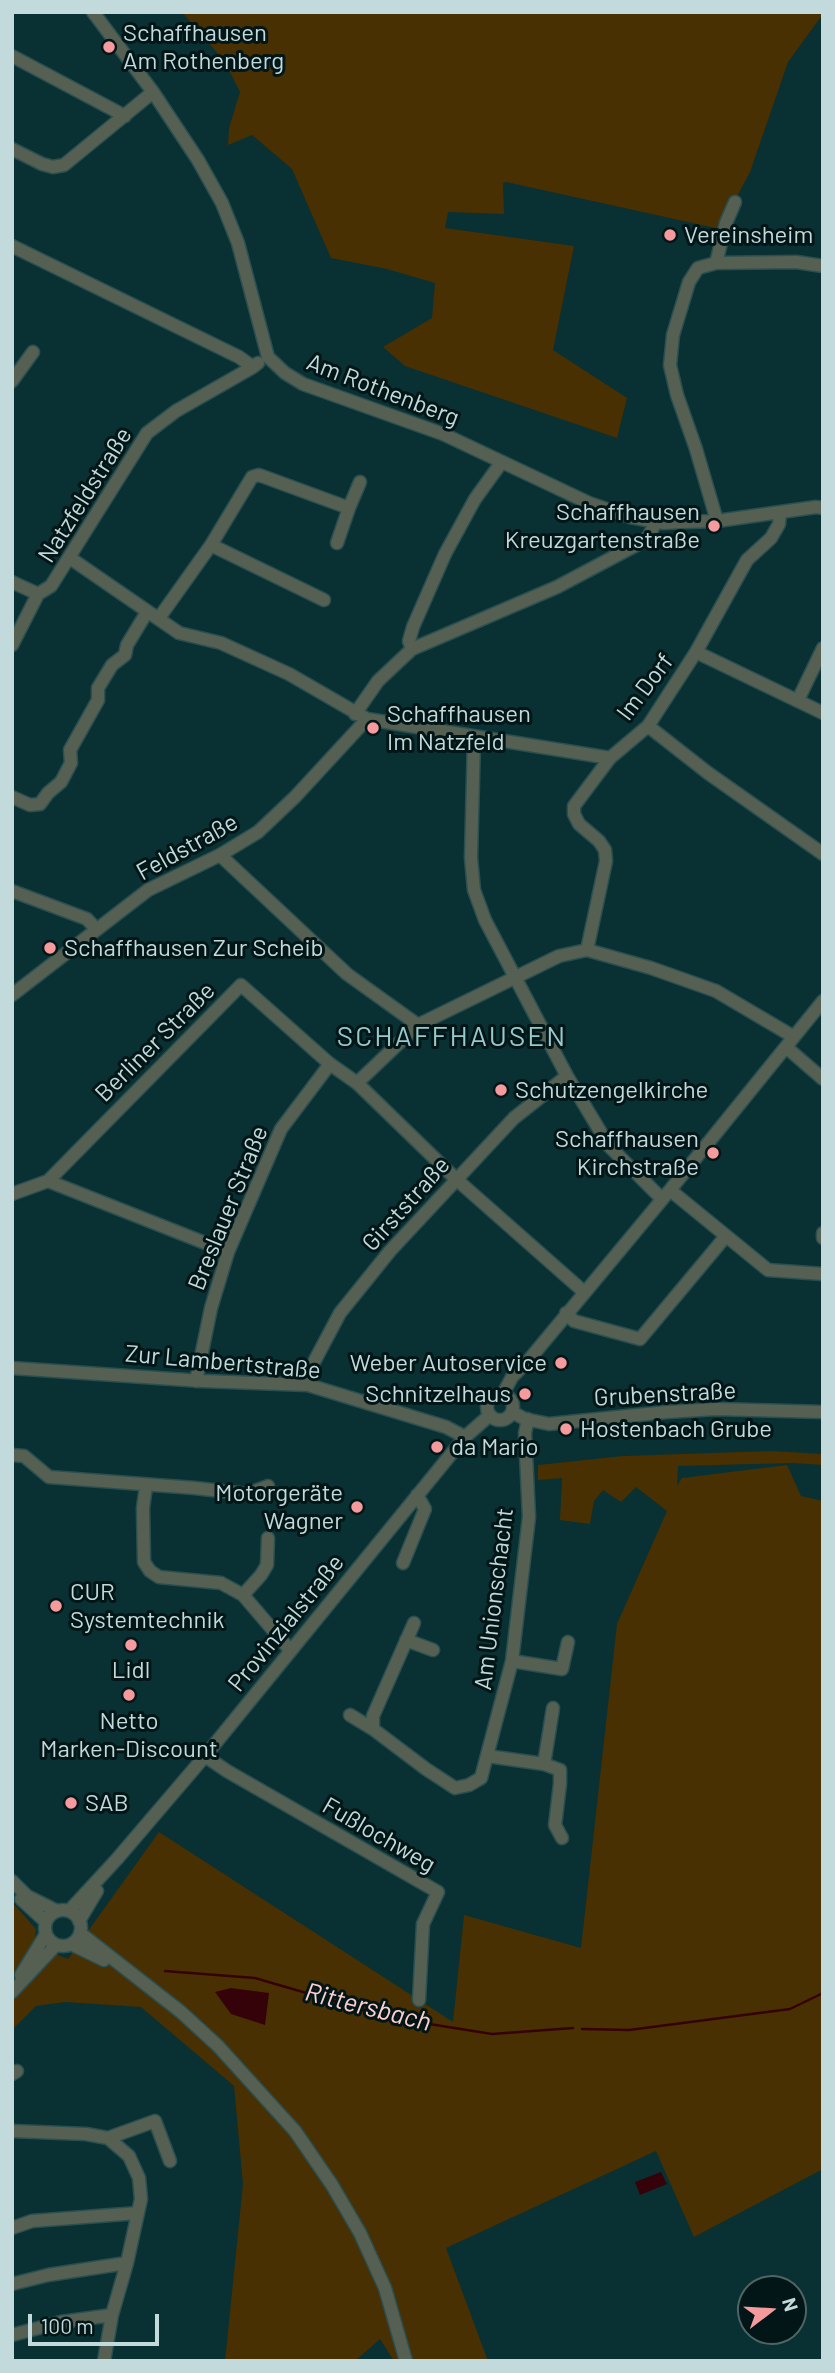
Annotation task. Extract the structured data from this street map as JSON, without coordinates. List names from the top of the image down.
{
  "streets": {
    "street": [
      "Am Rothenberg",
      "Natzfeldstraße",
      "Im Dorf",
      "Feldstraße",
      "Berliner Straße",
      "Girststraße",
      "Breslauer Straße",
      "Zur Lambertstraße",
      "Grubenstraße",
      "Am Unionschacht",
      "Provinzialstraße",
      "Fußlochweg"
    ]
  },
  "crossings": [
    ["Am Rothenberg", "Natzfeldstraße"],
    ["Am Rothenberg", "Im Dorf"],
    ["Berliner Straße", "Girststraße"],
    ["Berliner Straße", "Breslauer Straße"],
    ["Girststraße", "Zur Lambertstraße"],
    ["Breslauer Straße", "Zur Lambertstraße"],
    ["Zur Lambertstraße", "Provinzialstraße"],
    ["Grubenstraße", "Am Unionschacht"],
    ["Grubenstraße", "Provinzialstraße"],
    ["Provinzialstraße", "Fußlochweg"]
  ],
  "districts": ["SCHAFFHAUSEN"],
  "water": ["Rittersbach"],
  "places": [
    "Schaffhausen Am Rothenberg",
    "Vereinsheim",
    "Schaffhausen Kreuzgartenstraße",
    "Schaffhausen Im Natzfeld",
    "Schaffhausen Zur Scheib",
    "Schutzengelkirche",
    "Schaffhausen Kirchstraße",
    "Weber Autoservice",
    "Schnitzelhaus",
    "Hostenbach Grube",
    "da Mario",
    "Motorgeräte Wagner",
    "CUR Systemtechnik",
    "Lidl",
    "Netto Marken-Discount",
    "SAB"
  ],
  "scale_bar": "100 m",
  "north": "right"
}
